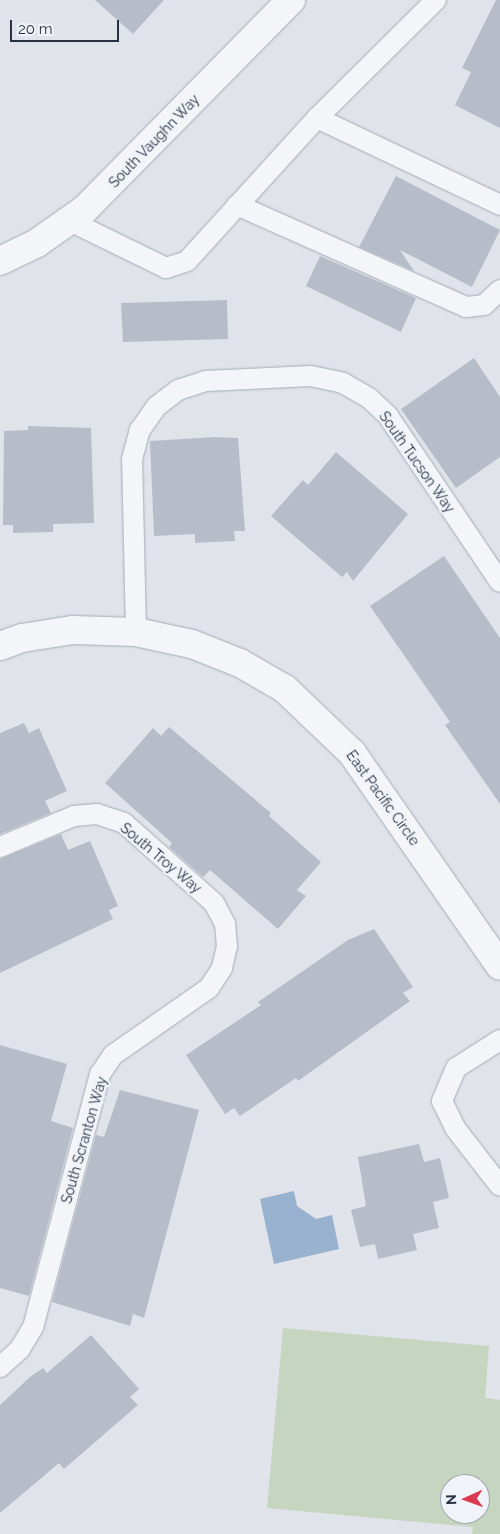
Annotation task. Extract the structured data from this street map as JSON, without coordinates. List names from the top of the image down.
{
  "streets": {
    "street": ["South Vaughn Way", "East Pacific Circle"],
    "lane": ["South Tucson Way", "South Troy Way", "South Scranton Way"]
  },
  "crossings": [
    ["South Tucson Way", "East Pacific Circle"],
    ["South Troy Way", "South Scranton Way"]
  ],
  "scale_bar": "20 m",
  "north": "left"
}
